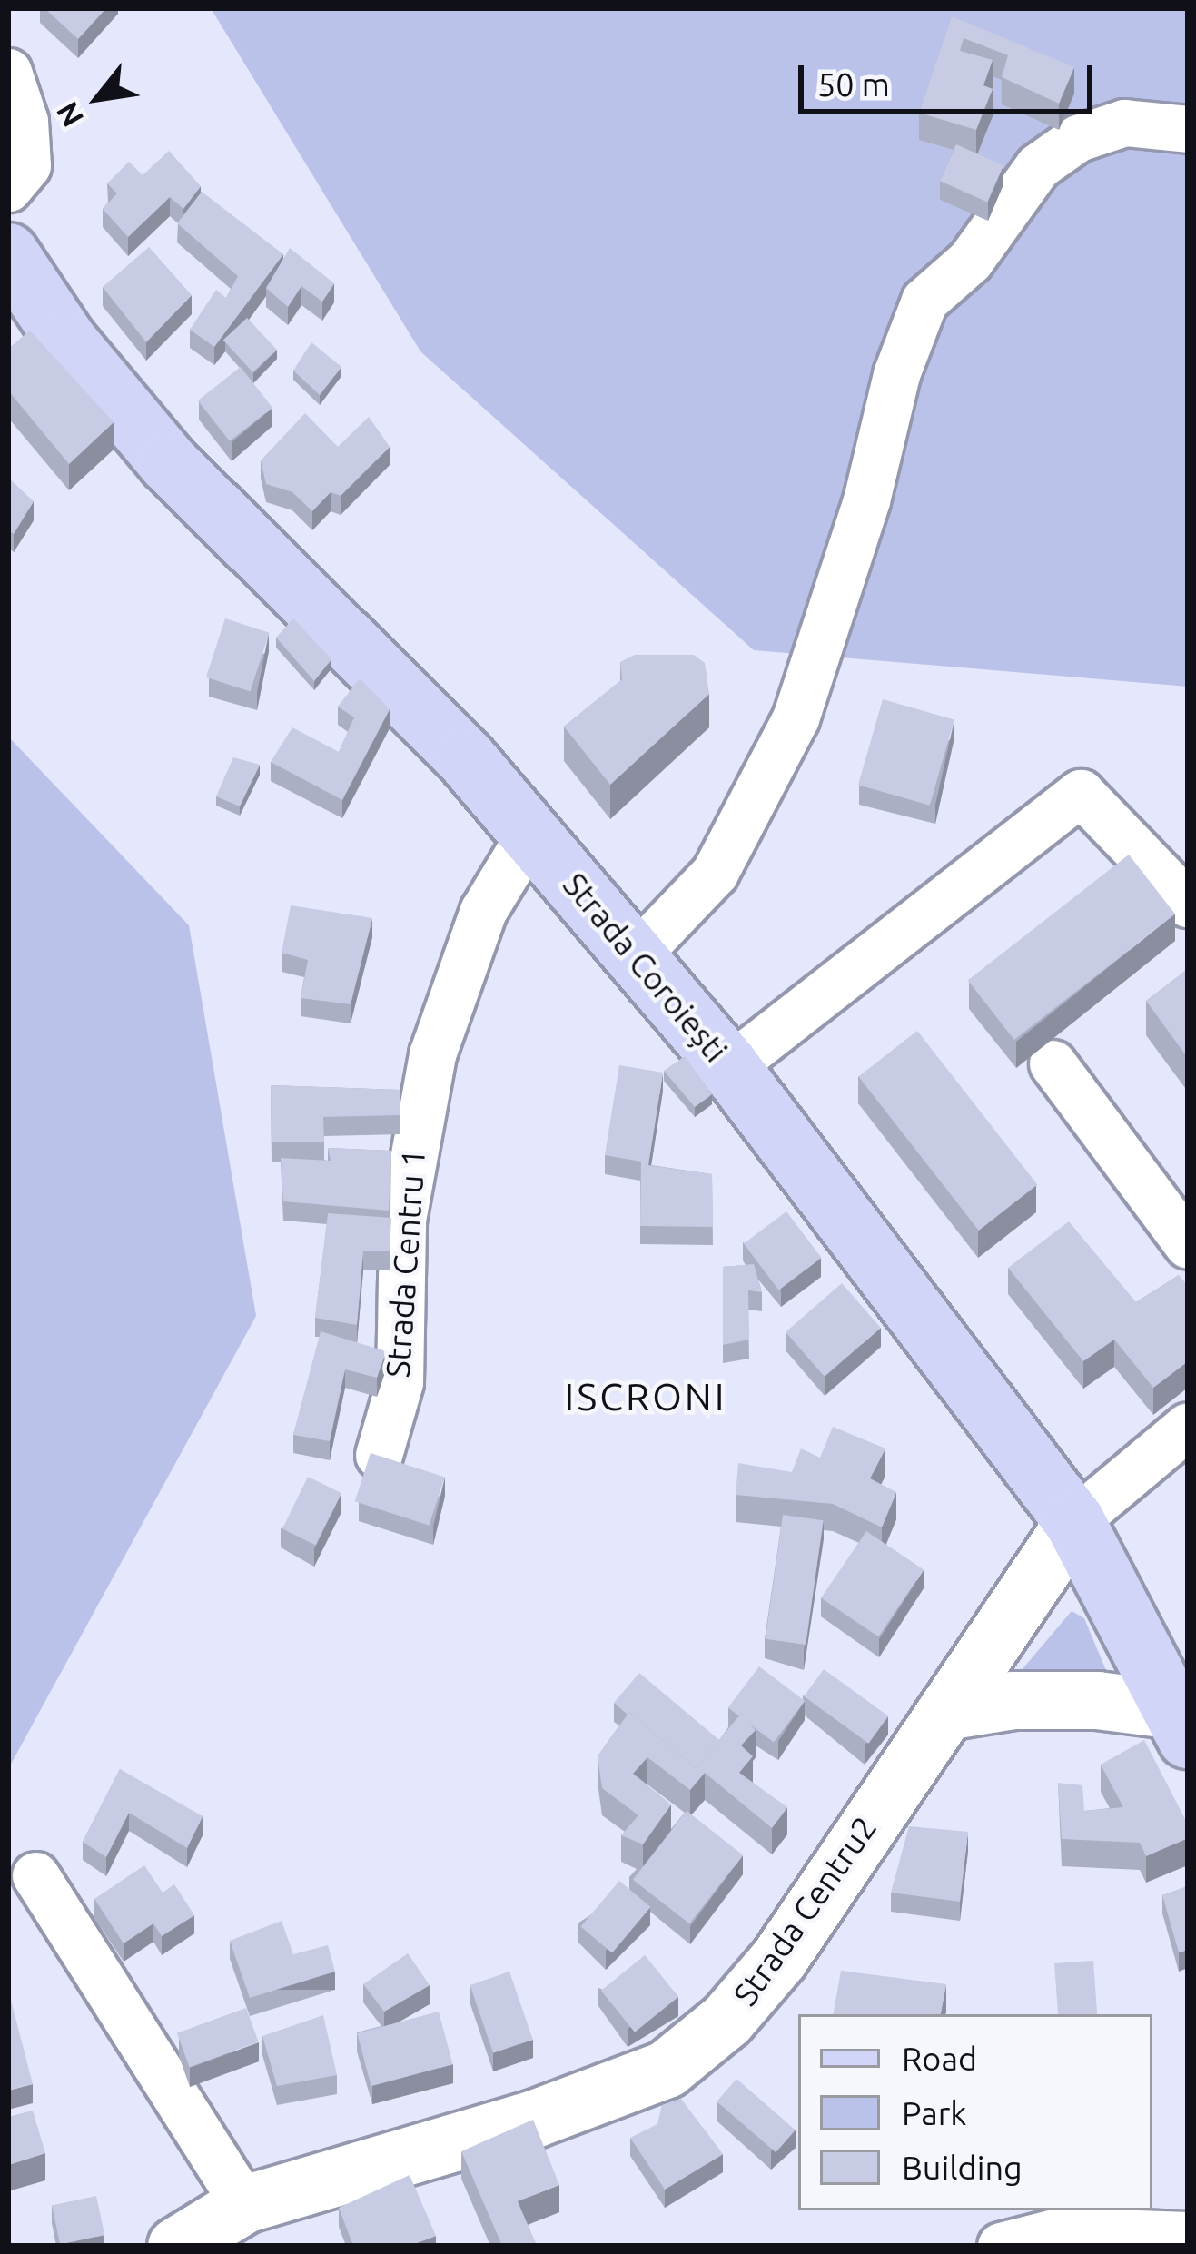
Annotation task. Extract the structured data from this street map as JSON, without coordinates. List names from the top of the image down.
{
  "streets": {
    "main road": ["Strada Coroiești"],
    "street": ["Strada Centru 1", "Strada Centru2"]
  },
  "crossings": [
    ["Strada Coroiești", "Strada Centru 1"],
    ["Strada Coroiești", "Strada Centru2"]
  ],
  "districts": ["ISCRONI"],
  "legend": ["Road", "Park", "Building"],
  "scale_bar": "50 m",
  "north": "bottom left"
}
